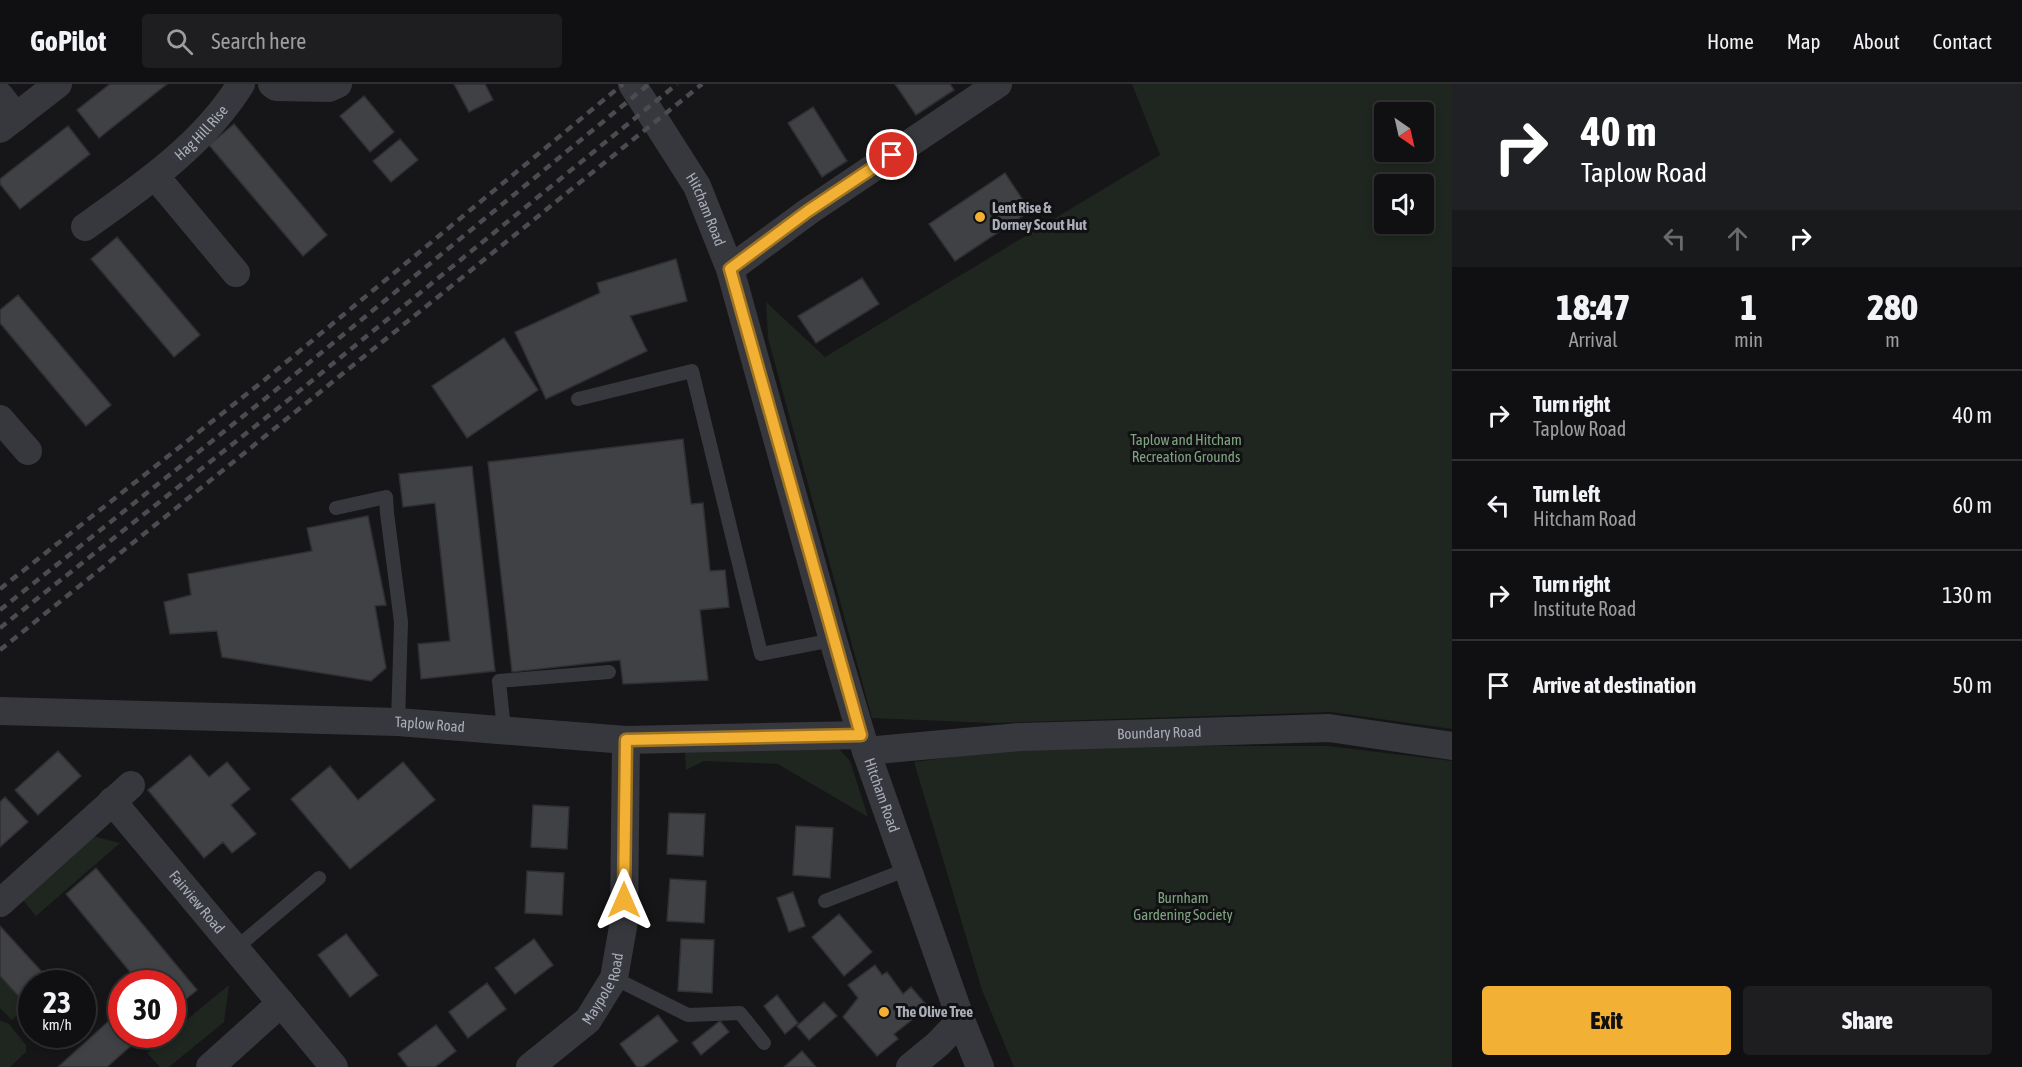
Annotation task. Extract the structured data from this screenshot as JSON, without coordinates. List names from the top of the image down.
{
  "streets": {
    "street": [
      "Hag Hill Rise",
      "Hitcham Road",
      "Taplow Road",
      "Boundary Road",
      "Fairview Road",
      "Maypole Road"
    ]
  },
  "crossings": [
    ["Hitcham Road", "Taplow Road"],
    ["Hitcham Road", "Boundary Road"],
    ["Taplow Road", "Boundary Road"],
    ["Taplow Road", "Maypole Road"]
  ],
  "parks": ["Taplow and Hitcham Recreation Grounds", "Burnham Gardening Society"],
  "places": ["Lent Rise & Dorney Scout Hut", "The Olive Tree"],
  "north": "bottom right",
  "page": {
    "header": "GoPilot",
    "search": "Search here",
    "nav": [
      "Home",
      "Map",
      "About",
      "Contact"
    ],
    "turn": ["40 m", "Taplow Road"],
    "eta": [
      "18:47",
      "Arrival",
      "1",
      "min",
      "280",
      "m"
    ],
    "list": [
      {
        "name": "Turn right",
        "note": "Taplow Road",
        "value": "40 m"
      },
      {
        "name": "Turn left",
        "note": "Hitcham Road",
        "value": "60 m"
      },
      {
        "name": "Turn right",
        "note": "Institute Road",
        "value": "130 m"
      },
      {
        "name": "Arrive at destination",
        "value": "50 m"
      }
    ],
    "speed": "23 km/h",
    "limit": "30",
    "buttons": ["Exit", "Share"]
  }
}
